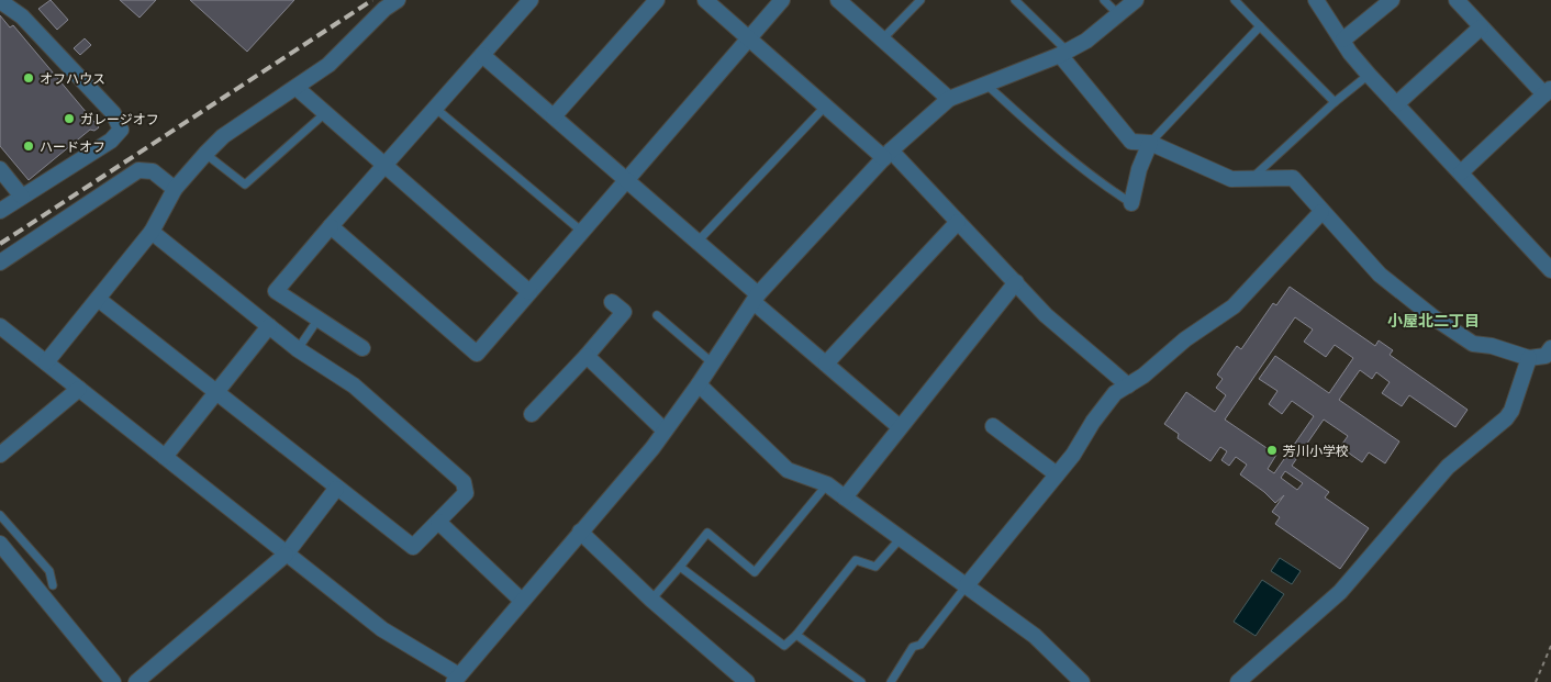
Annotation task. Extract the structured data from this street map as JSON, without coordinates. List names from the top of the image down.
{
  "districts": ["小屋北二丁目"],
  "places": [
    "オフハウス",
    "ガレージオフ",
    "ハードオフ",
    "芳川小学校"
  ]
}
